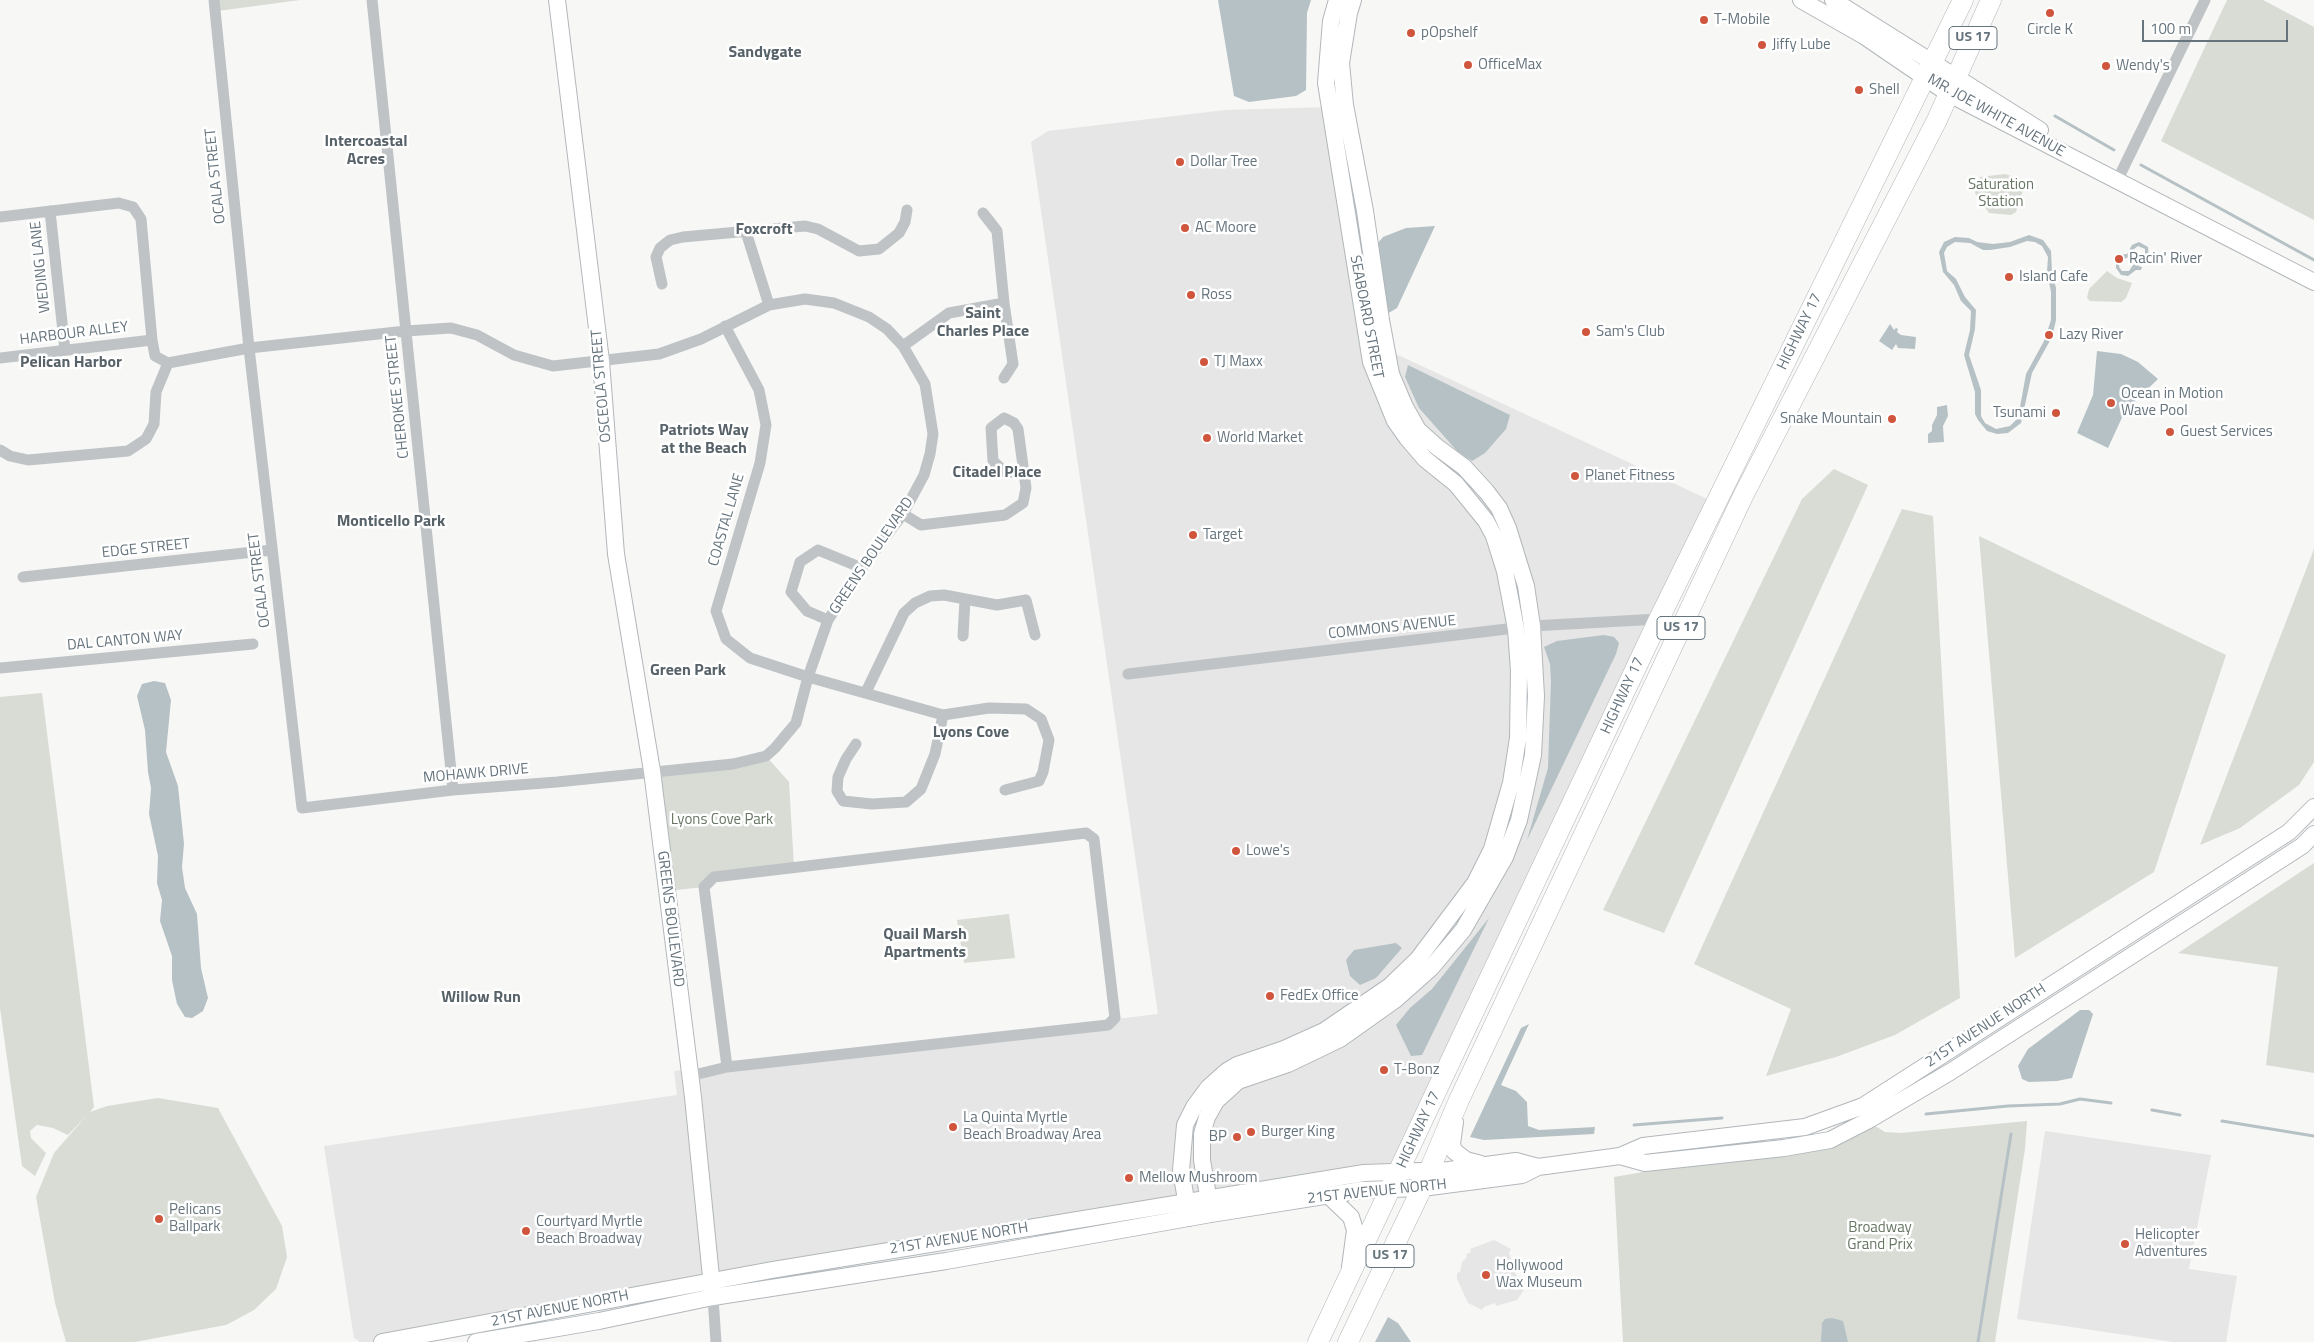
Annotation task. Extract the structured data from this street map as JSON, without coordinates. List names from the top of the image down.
{
  "streets": {
    "highway": ["US 17", "HIGHWAY 17"],
    "street": [
      "MR. JOE WHITE AVENUE",
      "OCALA STREET",
      "WEDING LANE",
      "SEABOARD STREET",
      "HARBOUR ALLEY",
      "OSCEOLA STREET",
      "CHEROKEE STREET",
      "COASTAL LANE",
      "EDGE STREET",
      "GREENS BOULEVARD",
      "COMMONS AVENUE",
      "DAL CANTON WAY",
      "MOHAWK DRIVE",
      "21ST AVENUE NORTH"
    ]
  },
  "crossings": [
    ["MR. JOE WHITE AVENUE", "HIGHWAY 17"],
    ["OCALA STREET", "EDGE STREET"],
    ["OCALA STREET", "MOHAWK DRIVE"],
    ["WEDING LANE", "HARBOUR ALLEY"],
    ["SEABOARD STREET", "COMMONS AVENUE"],
    ["SEABOARD STREET", "21ST AVENUE NORTH"],
    ["HIGHWAY 17", "COMMONS AVENUE"],
    ["HIGHWAY 17", "21ST AVENUE NORTH"],
    ["OSCEOLA STREET", "GREENS BOULEVARD"],
    ["OSCEOLA STREET", "MOHAWK DRIVE"],
    ["CHEROKEE STREET", "MOHAWK DRIVE"],
    ["COASTAL LANE", "GREENS BOULEVARD"],
    ["GREENS BOULEVARD", "MOHAWK DRIVE"],
    ["GREENS BOULEVARD", "21ST AVENUE NORTH"]
  ],
  "districts": [
    "Sandygate",
    "Intercoastal Acres",
    "Foxcroft",
    "Saint Charles Place",
    "Pelican Harbor",
    "Patriots Way at the Beach",
    "Citadel Place",
    "Monticello Park",
    "Green Park",
    "Lyons Cove",
    "Quail Marsh Apartments",
    "Willow Run"
  ],
  "parks": ["Saturation Station", "Lyons Cove Park", "Broadway Grand Prix"],
  "places": [
    "Circle K",
    "T-Mobile",
    "pOpshelf",
    "Jiffy Lube",
    "OfficeMax",
    "Wendy's",
    "Shell",
    "Dollar Tree",
    "AC Moore",
    "Racin' River",
    "Island Cafe",
    "Ross",
    "Sam's Club",
    "Lazy River",
    "TJ Maxx",
    "Ocean in Motion Wave Pool",
    "Tsunami",
    "Snake Mountain",
    "Guest Services",
    "World Market",
    "Planet Fitness",
    "Target",
    "Lowe's",
    "FedEx Office",
    "T-Bonz",
    "La Quinta Myrtle Beach Broadway Area",
    "Burger King",
    "BP",
    "Mellow Mushroom",
    "Pelicans Ballpark",
    "Courtyard Myrtle Beach Broadway",
    "Helicopter Adventures",
    "Hollywood Wax Museum"
  ],
  "scale_bar": "100 m"
}
